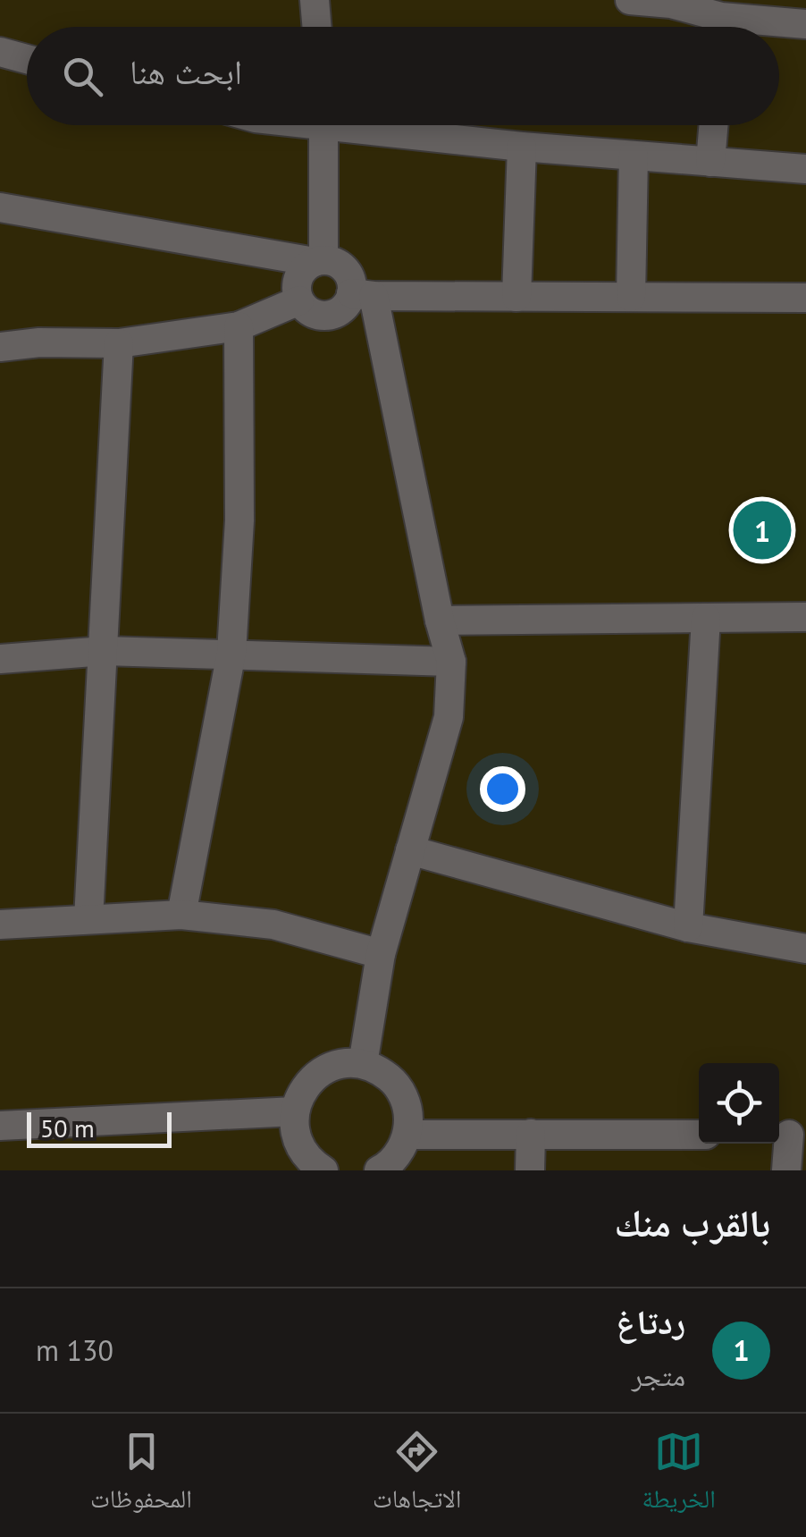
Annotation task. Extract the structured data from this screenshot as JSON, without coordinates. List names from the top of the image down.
{
  "scale_bar": "50 m",
  "page": {
    "search": "ابحث هنا",
    "pins": "1",
    "scale": "50 m",
    "heading": "بالقرب منك",
    "list": [
      {
        "mark": "1",
        "name": "ردتاغ",
        "note": "متجر",
        "value": "130 m"
      }
    ],
    "nav": ["الخريطة", "الاتجاهات", "المحفوظات"]
  }
}
